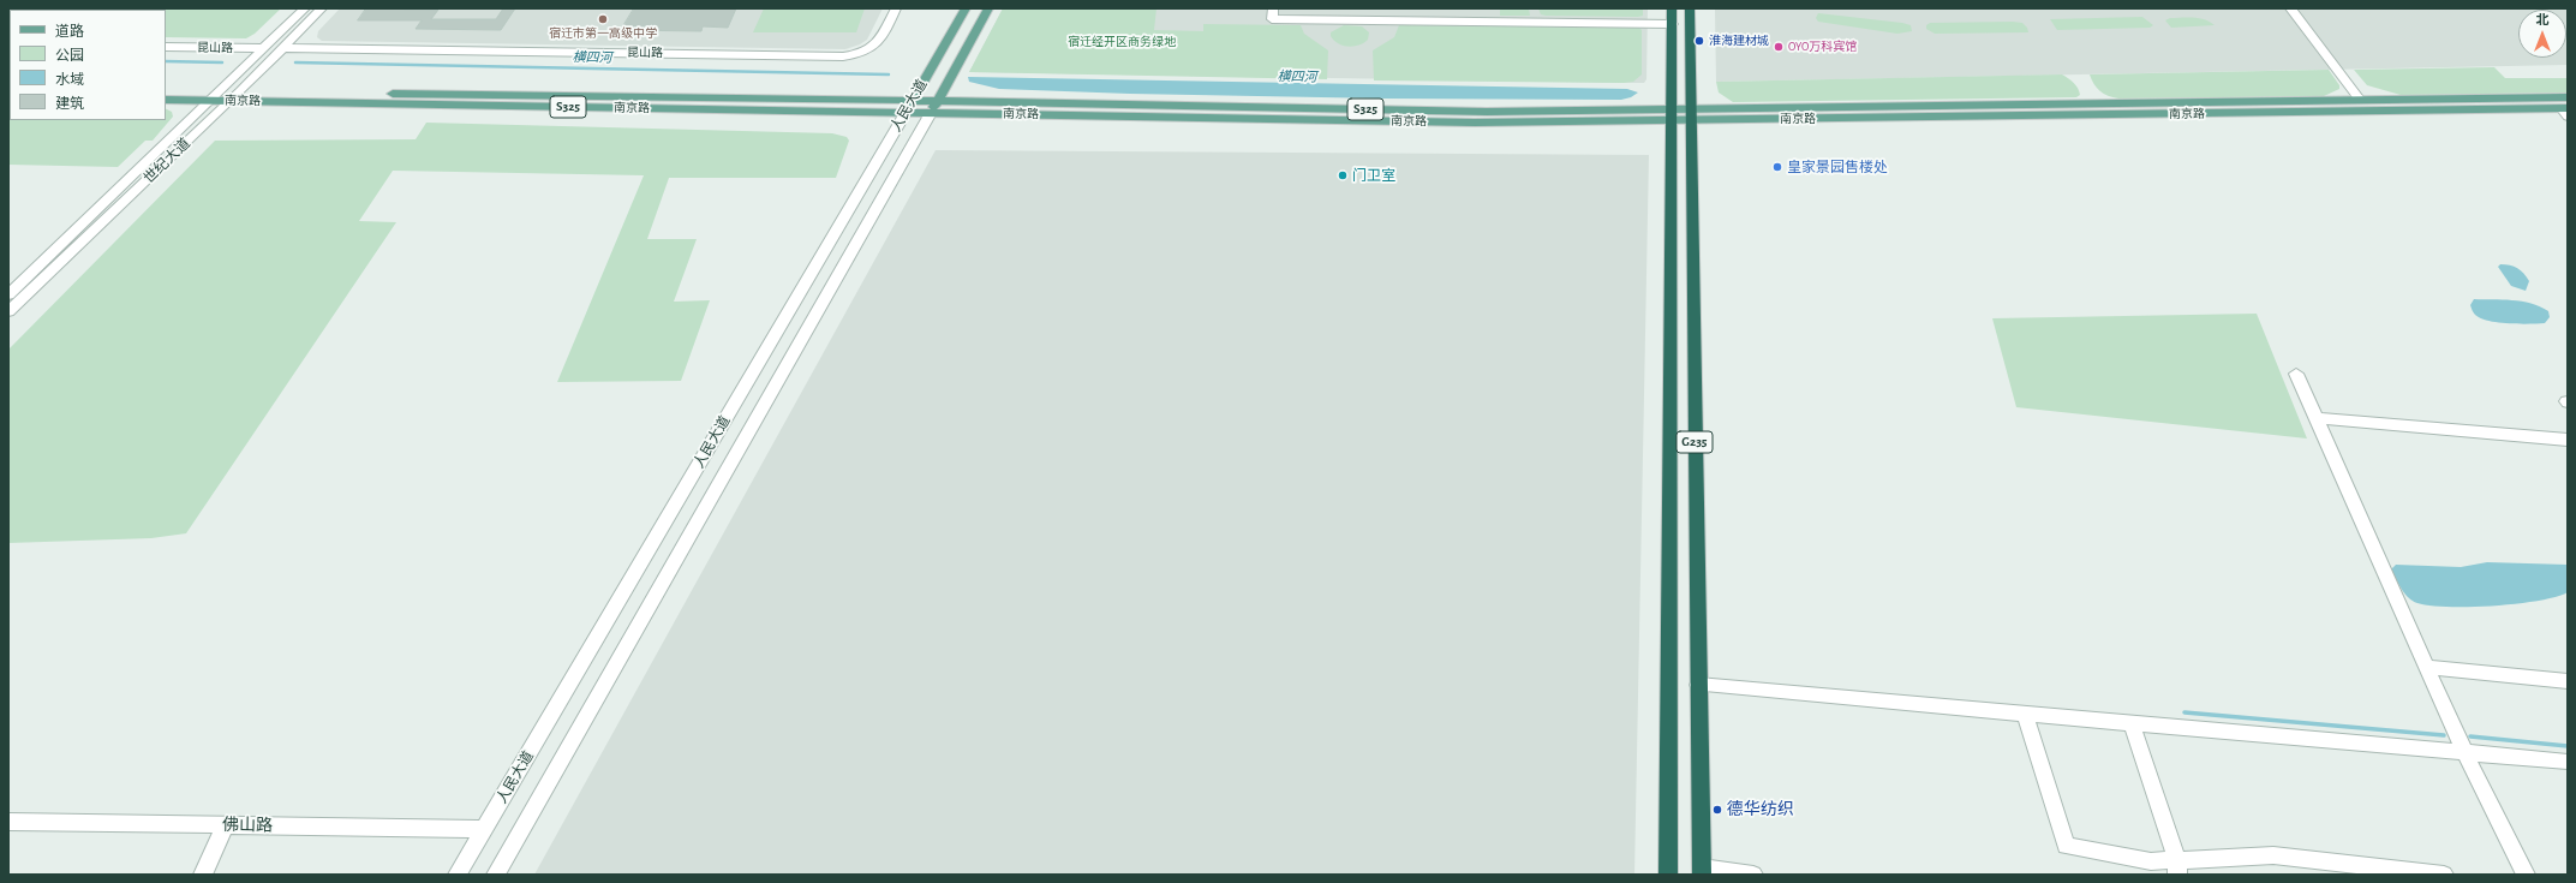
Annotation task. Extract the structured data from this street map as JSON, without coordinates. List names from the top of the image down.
{
  "streets": {
    "highway": ["G235"],
    "main road": ["南京路", "人民大道", "S325"],
    "street": ["昆山路", "世纪大道", "佛山路"]
  },
  "crossings": [
    ["昆山路", "世纪大道"],
    ["南京路", "人民大道"],
    ["南京路", "世纪大道"],
    ["南京路", "G235"],
    ["人民大道", "佛山路"]
  ],
  "water": ["横四河"],
  "parks": ["宿迁经开区商务绿地"],
  "places": [
    "宿迁市第一高级中学",
    "淮海建材城",
    "OYO万科宾馆",
    "皇家景园售楼处",
    "门卫室",
    "德华纺织"
  ],
  "legend": [
    "道路",
    "公园",
    "水域",
    "建筑"
  ],
  "north": "top"
}
